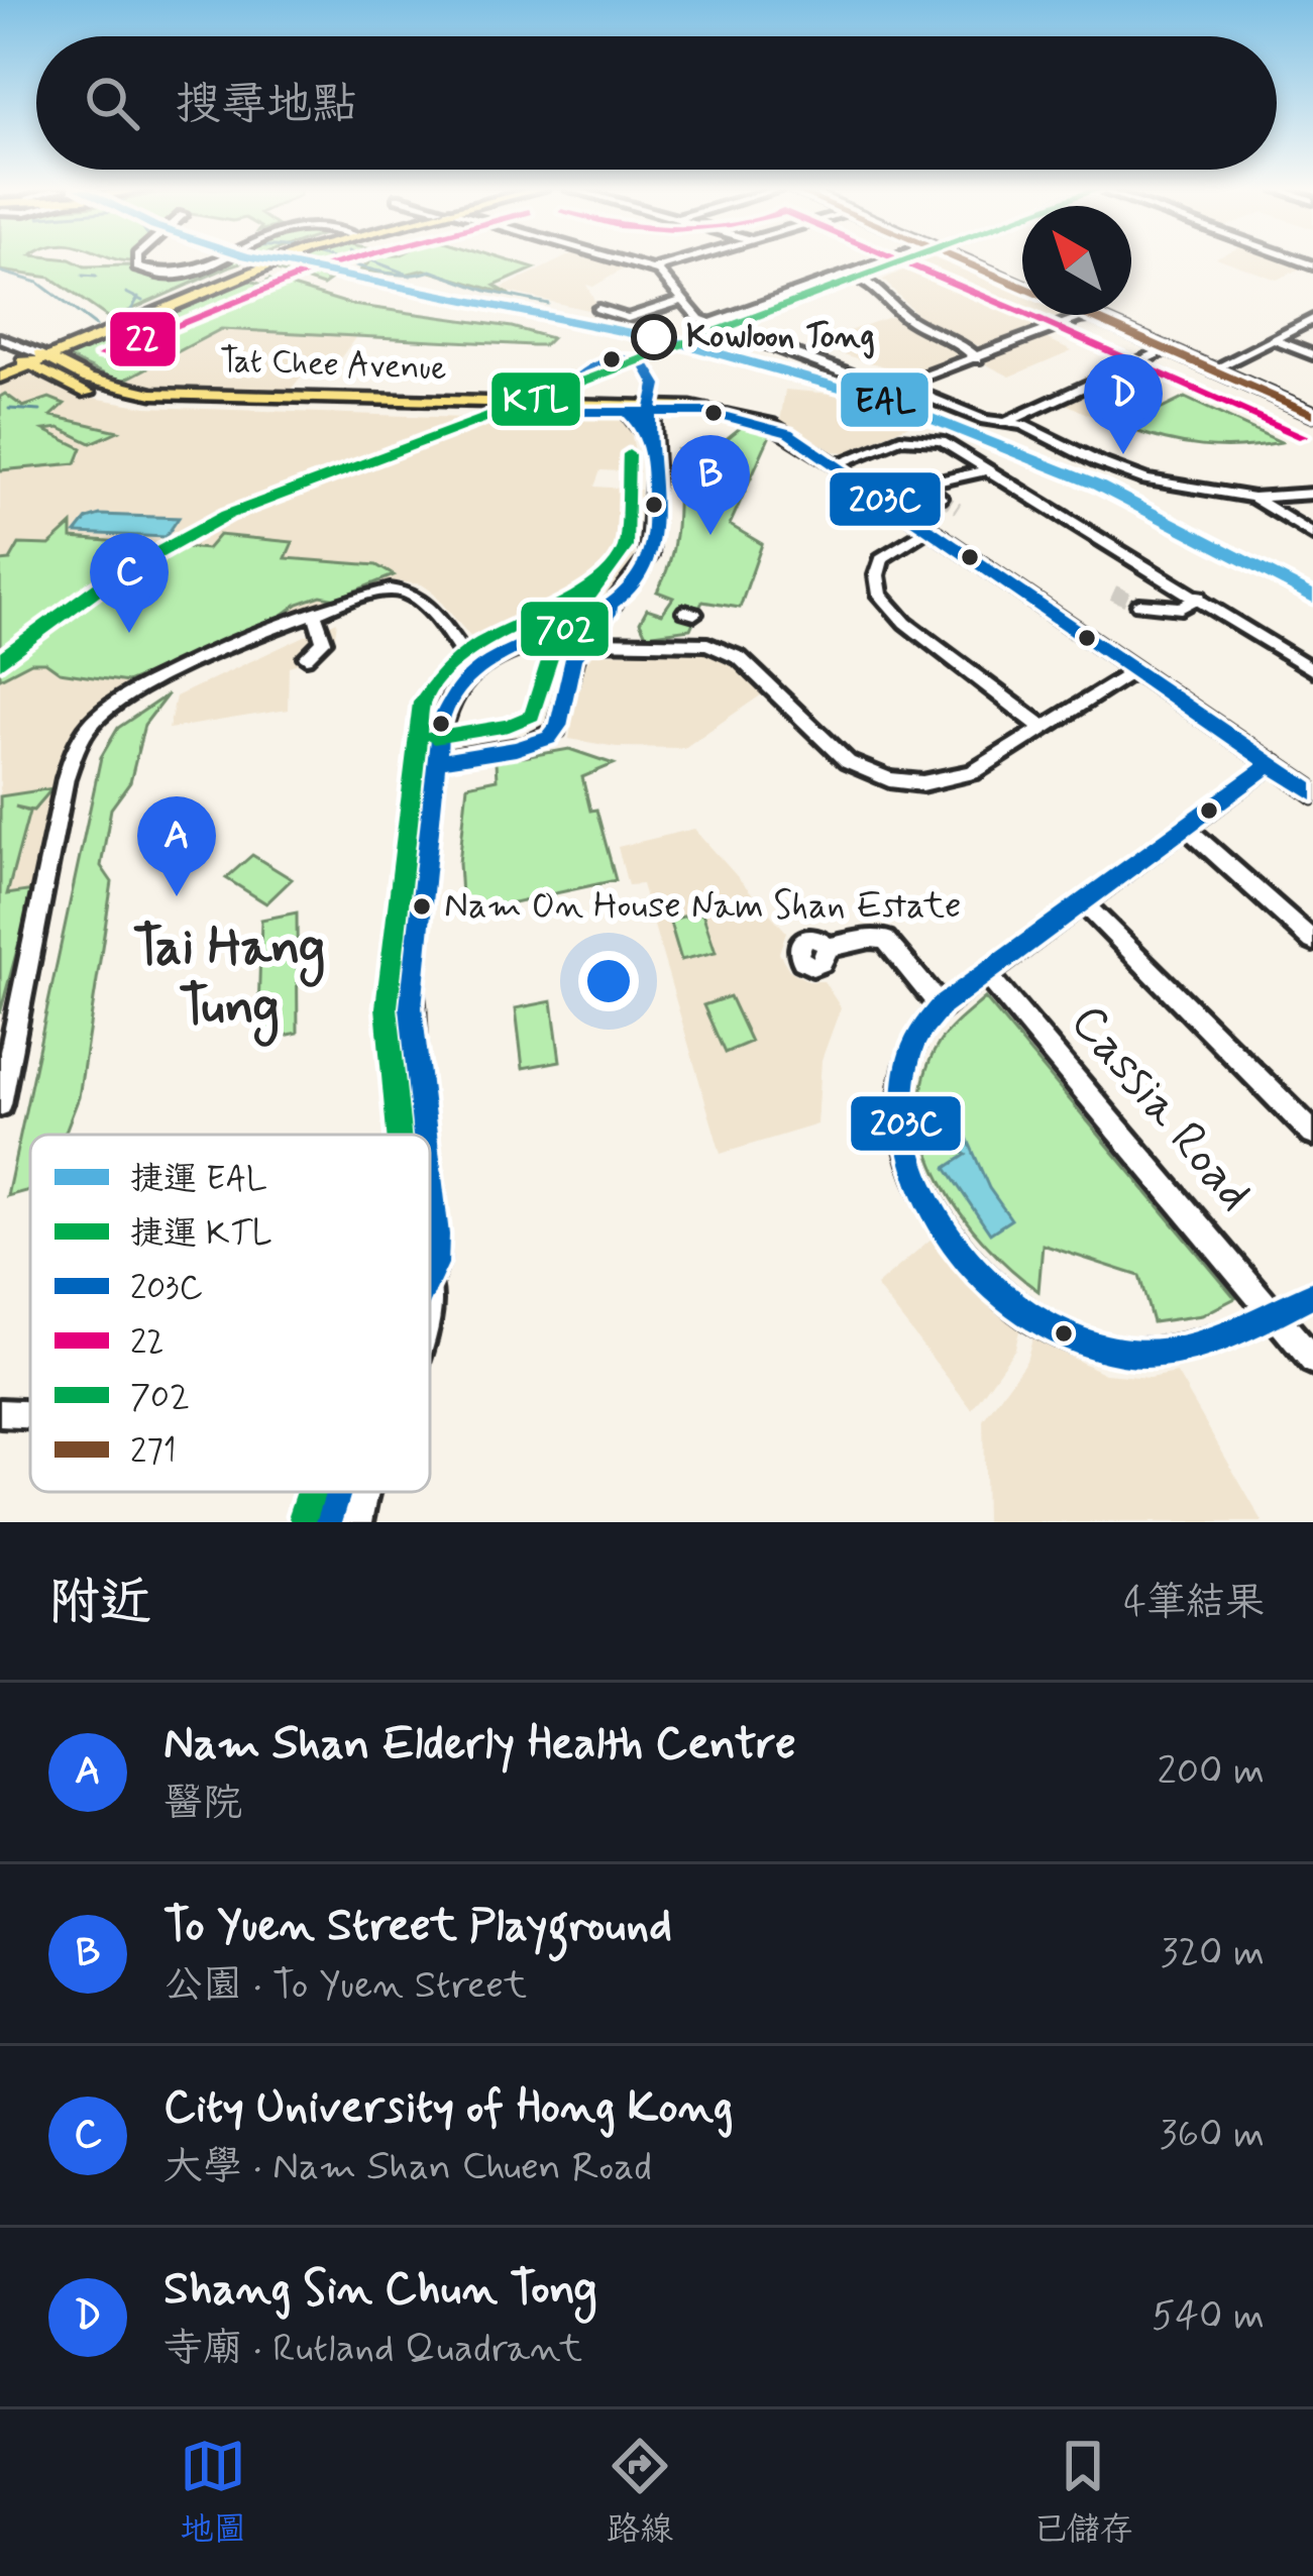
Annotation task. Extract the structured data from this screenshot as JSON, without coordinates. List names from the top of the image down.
{
  "streets": {
    "main road": ["Tat Chee Avenue"],
    "street": ["Cassia Road"]
  },
  "districts": ["Tai Hang Tung"],
  "places": ["Kowloon Tong", "Nam On House Nam Shan Estate"],
  "lines": [
    "metro line EAL",
    "metro line KTL",
    "transit line 22",
    "transit line 271",
    "transit line 203C",
    "transit line 702"
  ],
  "legend": [
    "捷運 EAL",
    "捷運 KTL",
    "203C",
    "22",
    "702",
    "271"
  ],
  "north": "top left",
  "page": {
    "search": "搜尋地點",
    "pins": [
      "D",
      "B",
      "C",
      "A"
    ],
    "heading": ["附近", "4筆結果"],
    "list": [
      {
        "mark": "A",
        "name": "Nam Shan Elderly Health Centre",
        "note": "醫院",
        "value": "200 m"
      },
      {
        "mark": "B",
        "name": "To Yuen Street Playground",
        "note": "公園 · To Yuen Street",
        "value": "320 m"
      },
      {
        "mark": "C",
        "name": "City University of Hong Kong",
        "note": "大學 · Nam Shan Chuen Road",
        "value": "360 m"
      },
      {
        "mark": "D",
        "name": "Shang Sin Chun Tong",
        "note": "寺廟 · Rutland Quadrant",
        "value": "540 m"
      }
    ],
    "nav": ["地圖", "路線", "已儲存"]
  }
}
